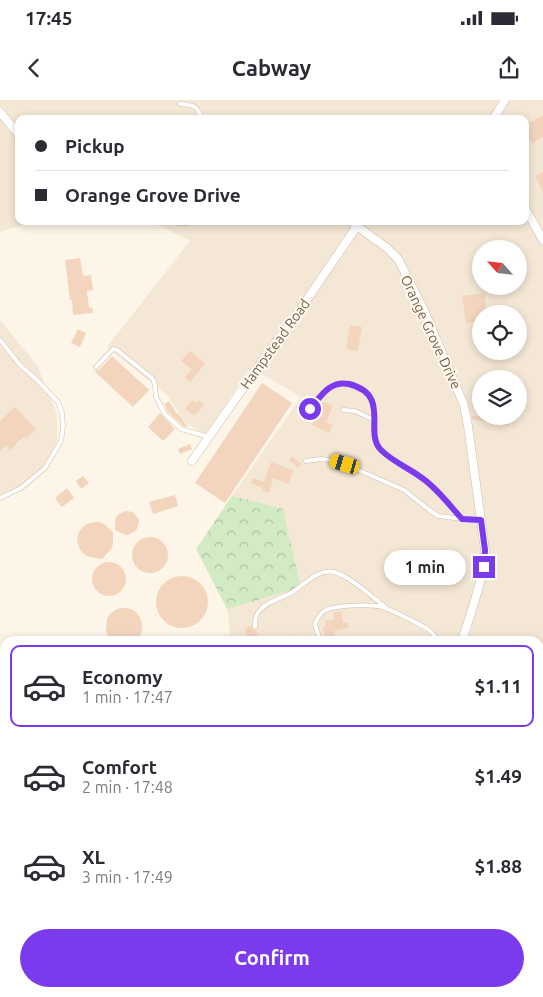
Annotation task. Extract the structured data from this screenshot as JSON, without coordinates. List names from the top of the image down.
{
  "streets": {
    "street": ["Orange Grove Drive", "Hampstead Road"]
  },
  "north": "top left",
  "page": {
    "status": "17:45",
    "header": "Cabway",
    "banner": ["Pickup", "Orange Grove Drive"],
    "bubble": "1 min",
    "list": [
      {
        "name": "Economy",
        "note": "1 min · 17:47",
        "value": "$1.11"
      },
      {
        "name": "Comfort",
        "note": "2 min · 17:48",
        "value": "$1.49"
      },
      {
        "name": "XL",
        "note": "3 min · 17:49",
        "value": "$1.88"
      }
    ],
    "buttons": "Confirm"
  }
}
